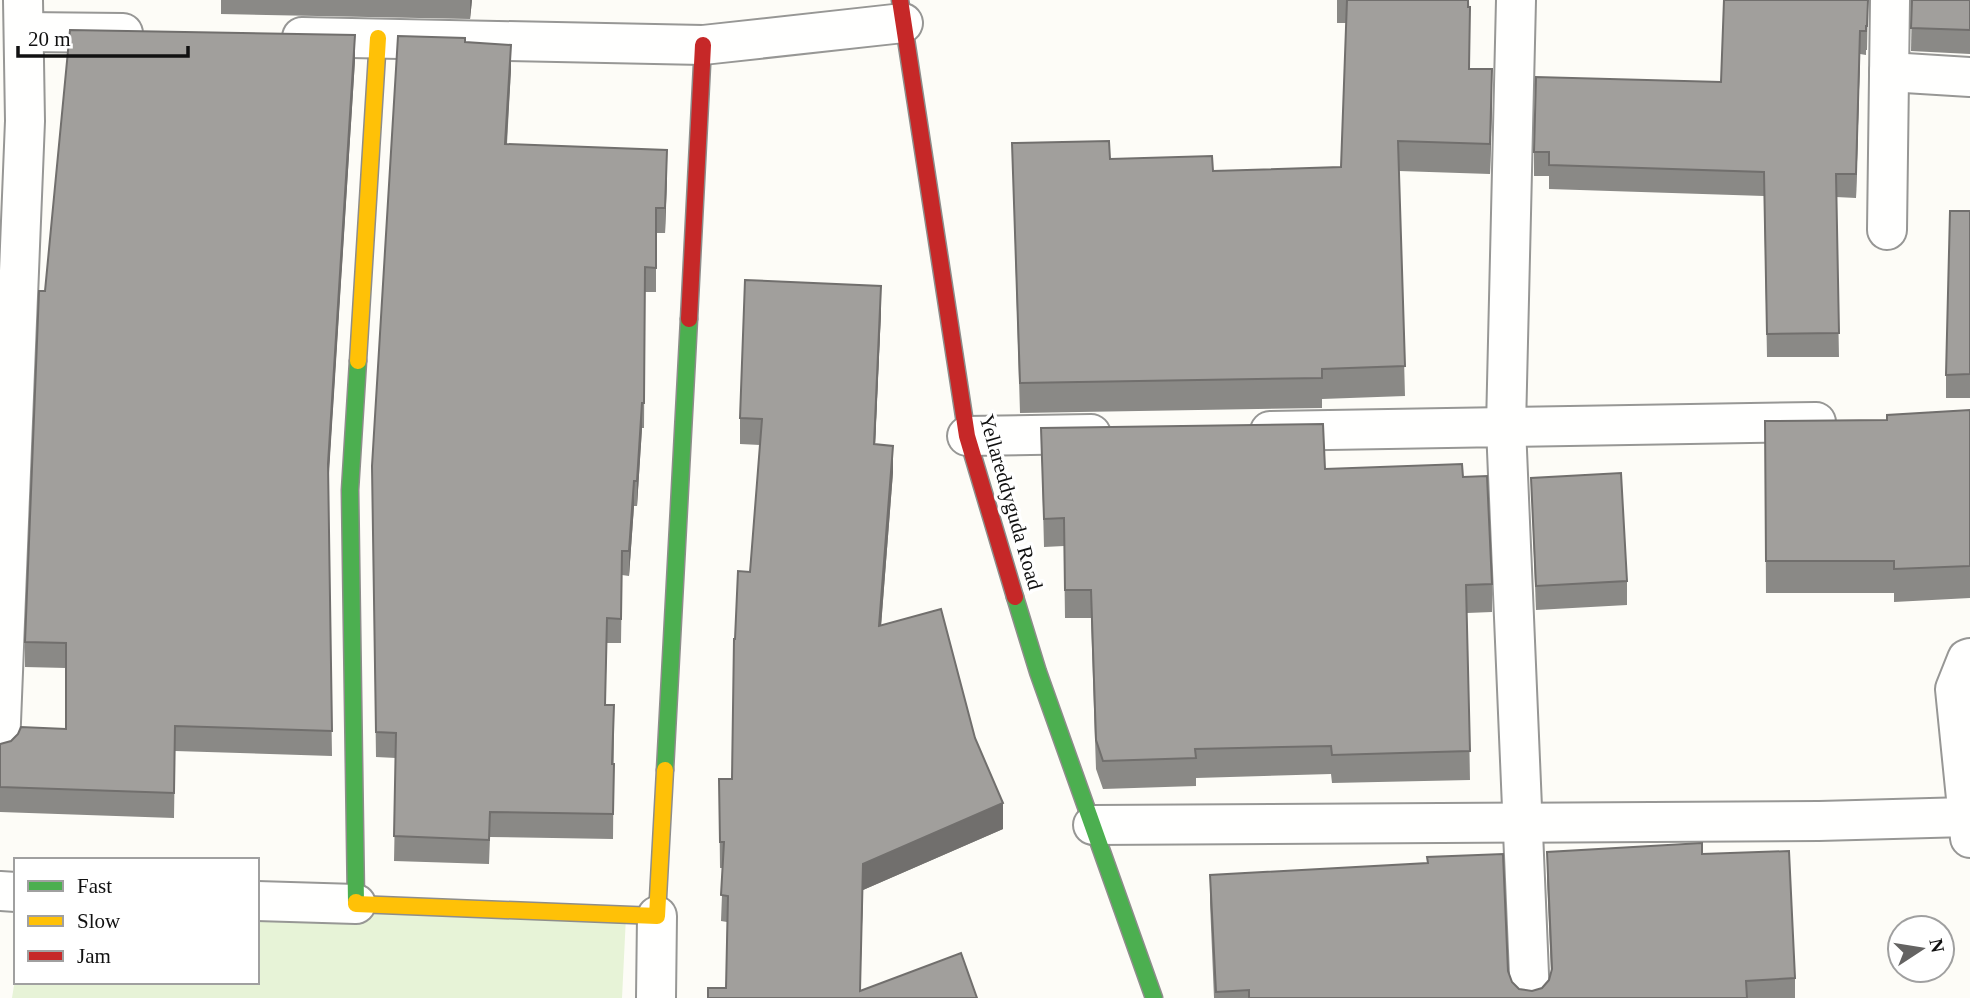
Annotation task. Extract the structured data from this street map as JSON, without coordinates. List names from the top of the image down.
{
  "streets": {
    "street": ["Yellareddyguda Road"]
  },
  "legend": ["Fast", "Slow", "Jam"],
  "scale_bar": "20 m",
  "north": "right"
}
